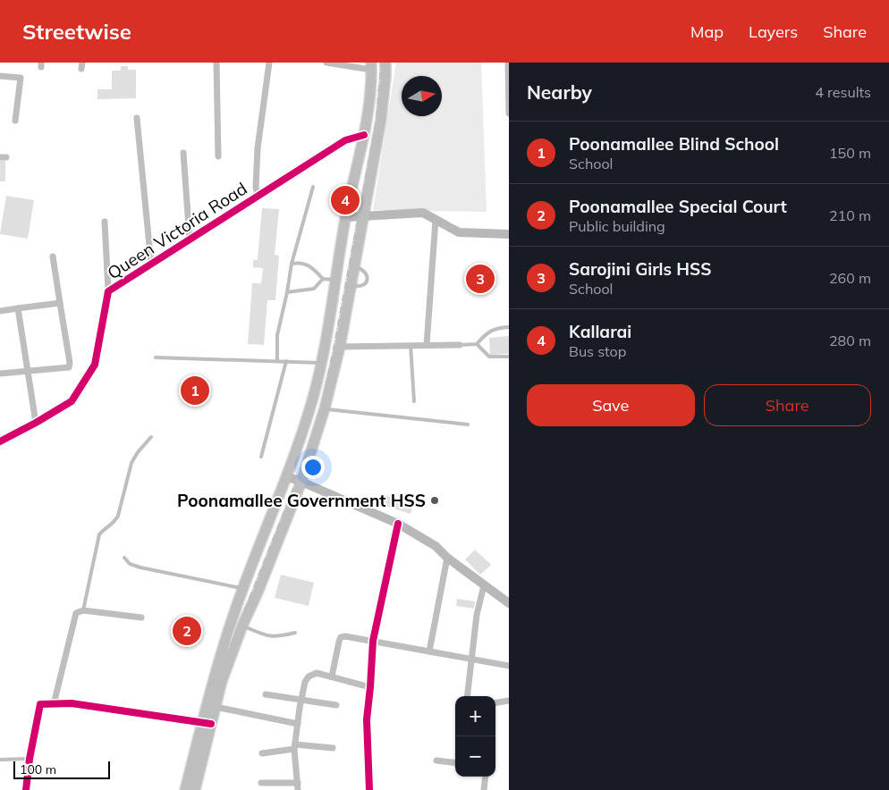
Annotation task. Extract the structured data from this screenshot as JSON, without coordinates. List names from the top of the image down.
{
  "streets": {
    "street": ["Queen Victoria Road"]
  },
  "places": ["Poonamallee Government HSS"],
  "scale_bar": "100 m",
  "north": "right",
  "page": {
    "header": "Streetwise",
    "nav": ["Map", "Layers", "Share"],
    "heading": ["Nearby", "4 results"],
    "list": [
      {
        "mark": "1",
        "name": "Poonamallee Blind School",
        "note": "School",
        "value": "150 m"
      },
      {
        "mark": "2",
        "name": "Poonamallee Special Court",
        "note": "Public building",
        "value": "210 m"
      },
      {
        "mark": "3",
        "name": "Sarojini Girls HSS",
        "note": "School",
        "value": "260 m"
      },
      {
        "mark": "4",
        "name": "Kallarai",
        "note": "Bus stop",
        "value": "280 m"
      }
    ],
    "pins": [
      "4",
      "3",
      "1",
      "2"
    ],
    "buttons": ["Save", "Share"],
    "map_buttons": ["+", "−"],
    "scale": "100 m"
  }
}
